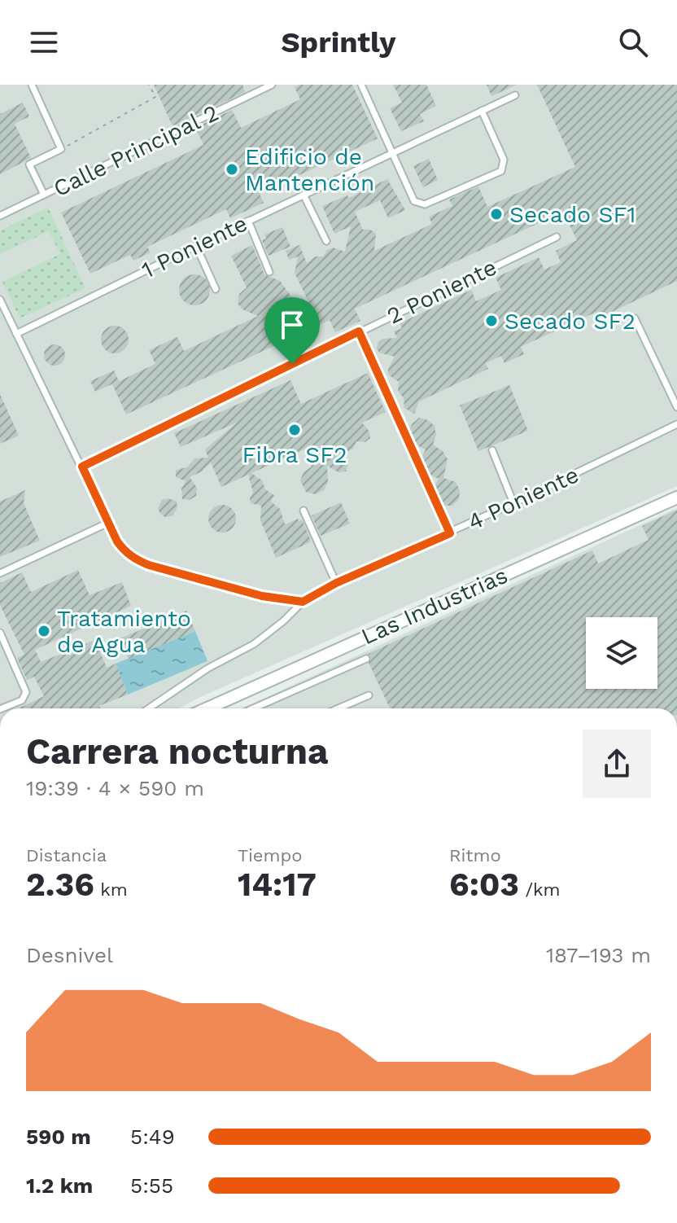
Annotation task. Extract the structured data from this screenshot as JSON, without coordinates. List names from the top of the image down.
{
  "streets": {
    "street": ["Las Industrias"],
    "lane": [
      "Calle Principal 2",
      "1 Poniente",
      "2 Poniente",
      "4 Poniente"
    ]
  },
  "places": [
    "Edificio de Mantención",
    "Secado SF1",
    "Secado SF2",
    "Fibra SF2",
    "Tratamiento de Agua"
  ],
  "page": {
    "header": "Sprintly",
    "heading": ["Carrera nocturna", "19:39 · 4 × 590 m"],
    "stats": [
      ["Distancia", "2.36 km"],
      ["Tiempo", "14:17"],
      ["Ritmo", "6:03 /km"]
    ],
    "chart": ["Desnivel", "187–193 m"],
    "list": [
      {
        "name": "590 m",
        "note": "5:49"
      },
      {
        "name": "1.2 km",
        "note": "5:55"
      }
    ]
  }
}
